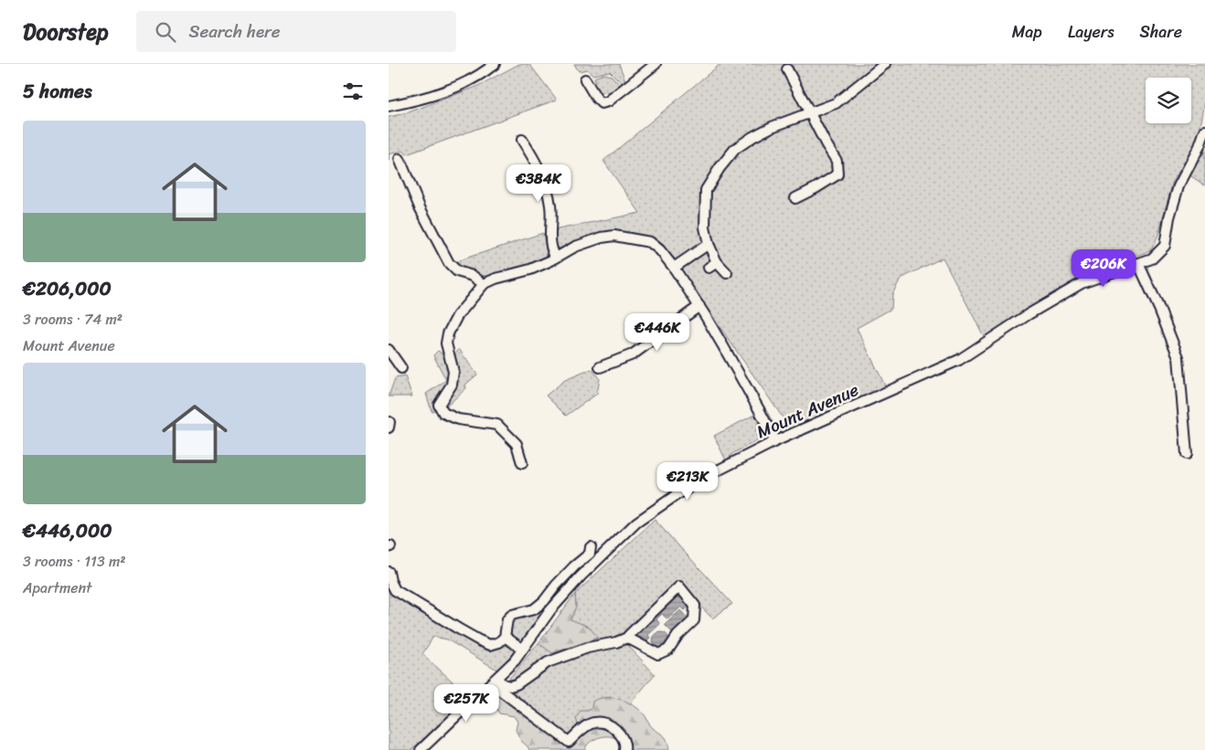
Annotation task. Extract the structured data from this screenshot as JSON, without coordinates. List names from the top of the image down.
{
  "streets": {
    "street": ["Mount Avenue"]
  },
  "page": {
    "header": "Doorstep",
    "search": "Search here",
    "nav": ["Map", "Layers", "Share"],
    "heading": "5 homes",
    "list": [
      {
        "name": "€206,000",
        "note": "3 rooms · 74 m² · Mount Avenue"
      },
      {
        "name": "€446,000",
        "note": "3 rooms · 113 m² · Apartment"
      }
    ],
    "price": [
      "€384K",
      "€206K",
      "€446K",
      "€213K",
      "€257K"
    ]
  }
}
